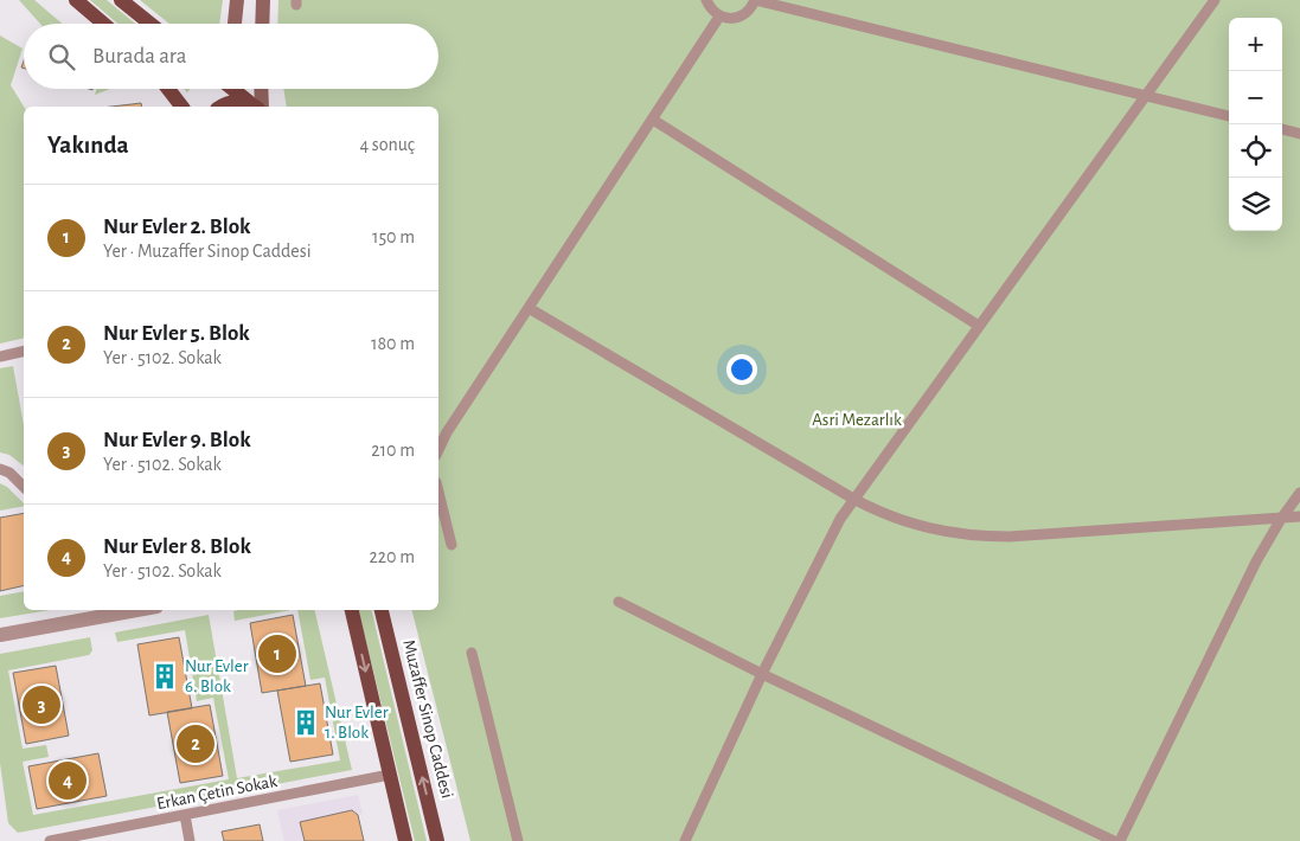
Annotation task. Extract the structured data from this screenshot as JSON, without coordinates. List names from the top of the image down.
{
  "streets": {
    "main road": ["Muzaffer Sinop Caddesi"],
    "lane": ["Erkan Çetin Sokak"]
  },
  "parks": ["Asri Mezarlık"],
  "places": {
    "building": ["Nur Evler 6. Blok", "Nur Evler 1. Blok"]
  },
  "page": {
    "map_buttons": ["+", "−"],
    "search": "Burada ara",
    "heading": ["Yakında", "4 sonuç"],
    "list": [
      {
        "mark": "1",
        "name": "Nur Evler 2. Blok",
        "note": "Yer · Muzaffer Sinop Caddesi",
        "value": "150 m"
      },
      {
        "mark": "2",
        "name": "Nur Evler 5. Blok",
        "note": "Yer · 5102. Sokak",
        "value": "180 m"
      },
      {
        "mark": "3",
        "name": "Nur Evler 9. Blok",
        "note": "Yer · 5102. Sokak",
        "value": "210 m"
      },
      {
        "mark": "4",
        "name": "Nur Evler 8. Blok",
        "note": "Yer · 5102. Sokak",
        "value": "220 m"
      }
    ],
    "pins": [
      "1",
      "3",
      "2",
      "4"
    ]
  }
}
